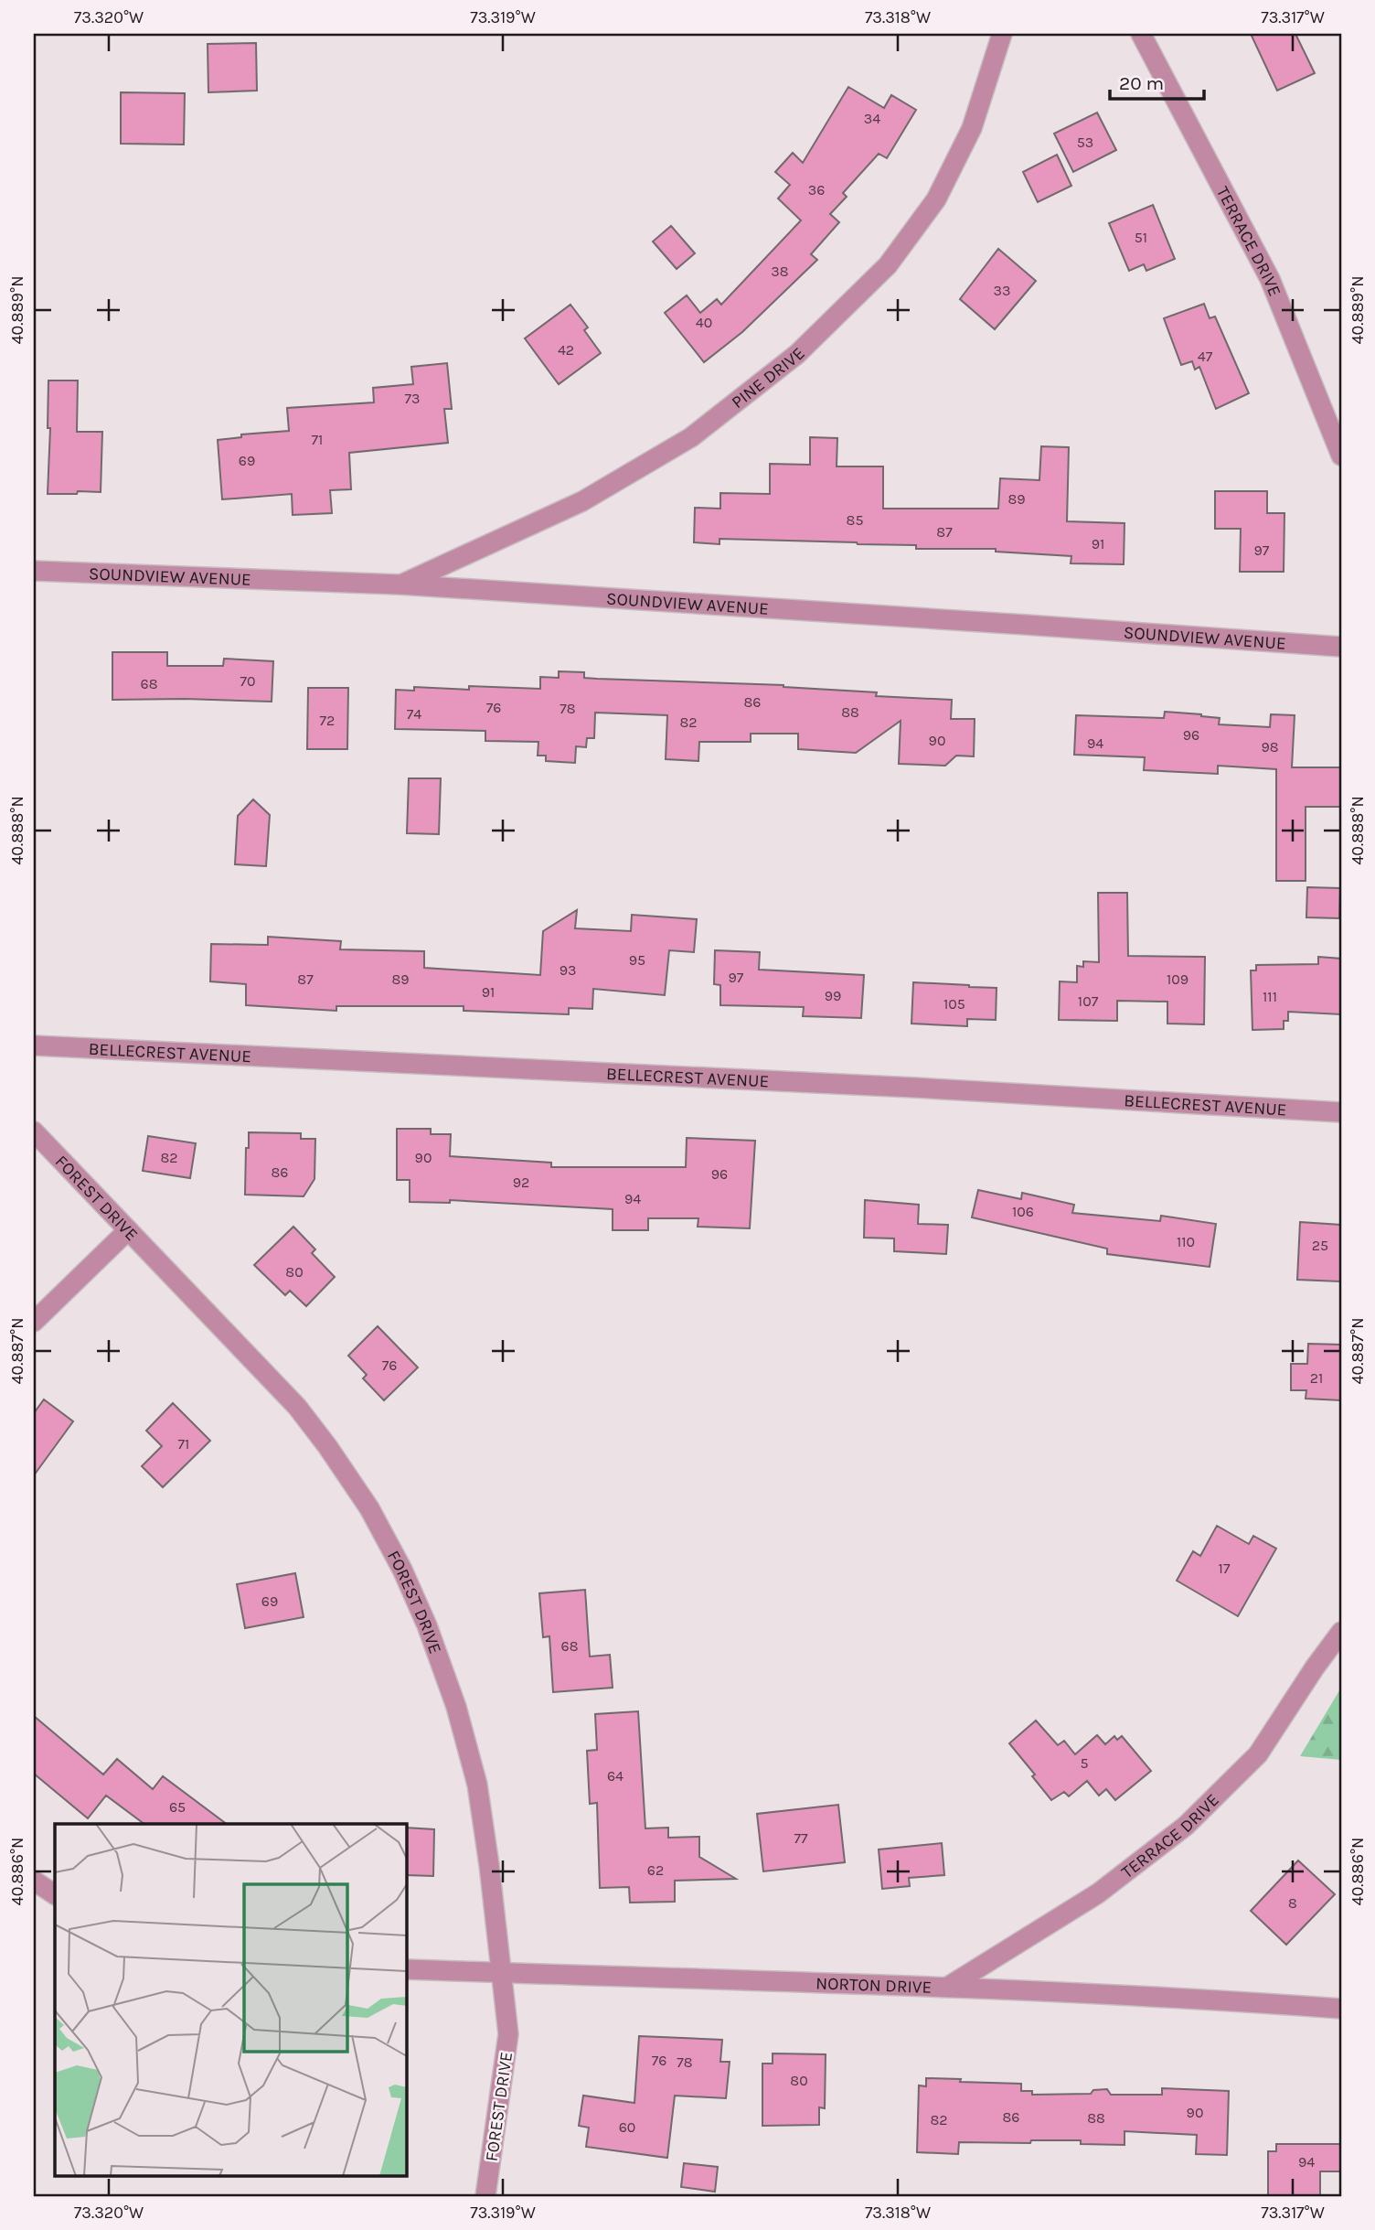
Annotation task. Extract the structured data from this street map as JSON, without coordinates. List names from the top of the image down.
{
  "streets": {
    "street": [
      "TERRACE DRIVE",
      "PINE DRIVE",
      "SOUNDVIEW AVENUE",
      "BELLECREST AVENUE",
      "FOREST DRIVE",
      "NORTON DRIVE"
    ]
  },
  "crossings": [
    ["TERRACE DRIVE", "NORTON DRIVE"],
    ["PINE DRIVE", "SOUNDVIEW AVENUE"],
    ["FOREST DRIVE", "NORTON DRIVE"]
  ],
  "house_numbers": [
    "34",
    "53",
    "36",
    "51",
    "38",
    "33",
    "40",
    "42",
    "47",
    "73",
    "71",
    "69",
    "89",
    "85",
    "87",
    "91",
    "97",
    "70",
    "68",
    "86",
    "76",
    "78",
    "88",
    "74",
    "72",
    "82",
    "96",
    "90",
    "94",
    "98",
    "95",
    "93",
    "97",
    "87",
    "89",
    "109",
    "91",
    "99",
    "111",
    "107",
    "105",
    "82",
    "90",
    "86",
    "96",
    "92",
    "94",
    "106",
    "110",
    "25",
    "80",
    "76",
    "21",
    "71",
    "17",
    "69",
    "68",
    "5",
    "64",
    "65",
    "77",
    "62",
    "8",
    "76",
    "78",
    "80",
    "90",
    "86",
    "88",
    "82",
    "60",
    "94"
  ],
  "scale_bar": "20 m",
  "coordinates": [
    "73.320°W",
    "73.319°W",
    "73.318°W",
    "73.317°W",
    "40.889°N",
    "40.888°N",
    "40.887°N",
    "40.886°N"
  ]
}
